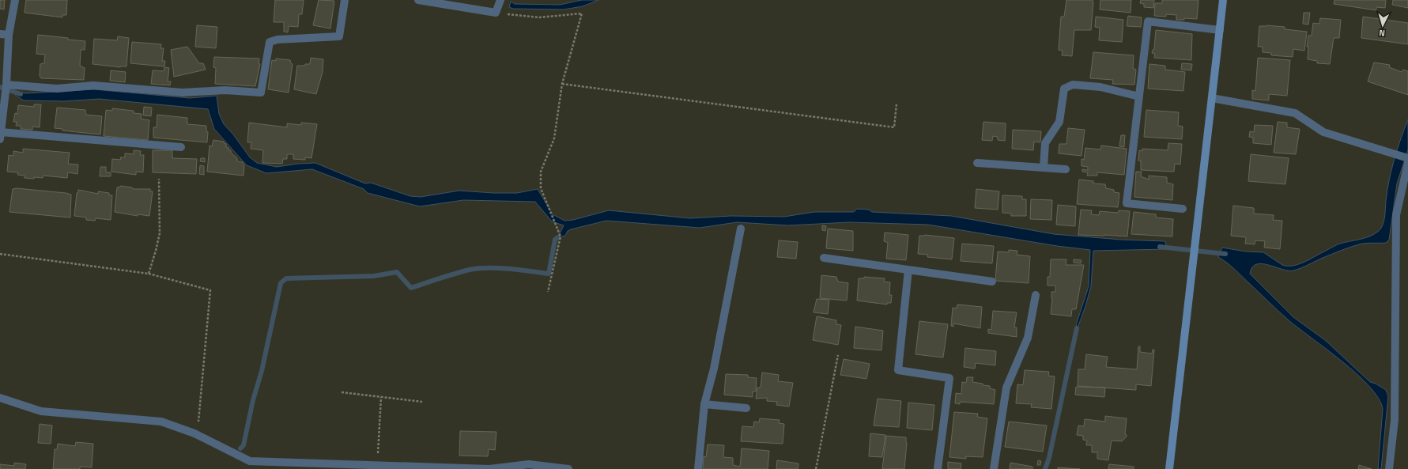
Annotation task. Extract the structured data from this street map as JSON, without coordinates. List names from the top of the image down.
{
  "north": "bottom"
}
